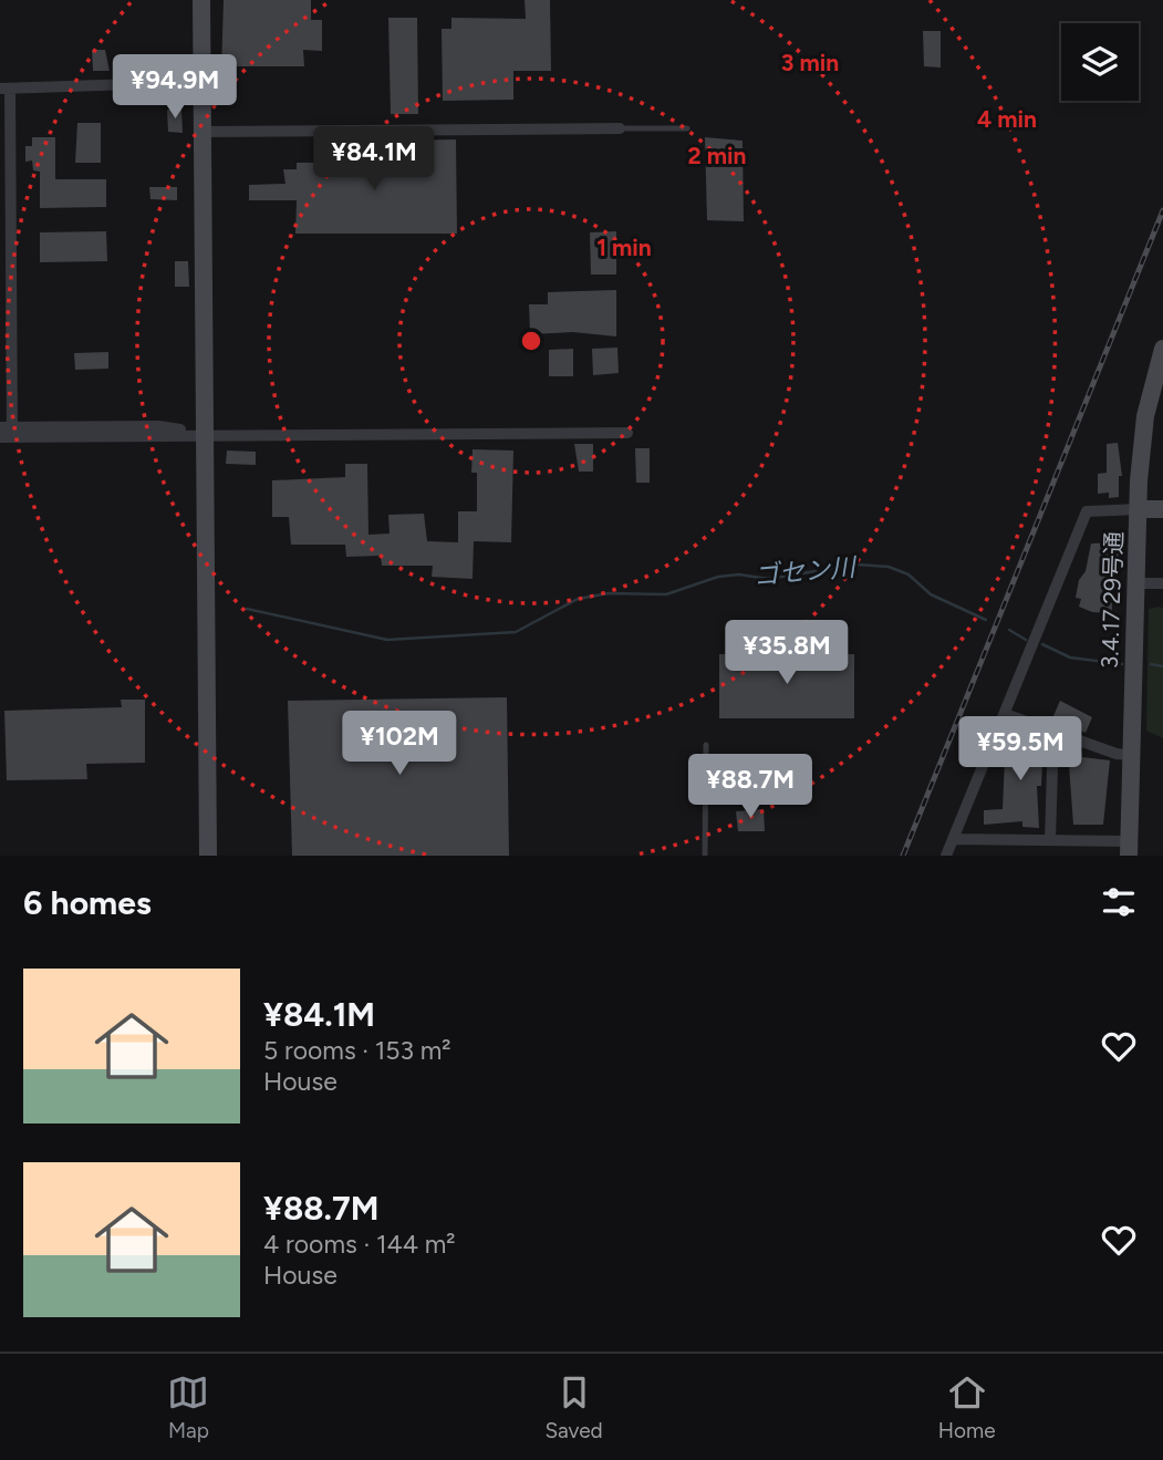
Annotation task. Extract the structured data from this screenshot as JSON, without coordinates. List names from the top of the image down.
{
  "streets": {
    "street": ["3.4.17 29号通"]
  },
  "water": ["ゴセン川"],
  "page": {
    "price": [
      "¥94.9M",
      "¥84.1M",
      "¥35.8M",
      "¥102M",
      "¥59.5M",
      "¥88.7M"
    ],
    "heading": "6 homes",
    "list": [
      {
        "name": "¥84.1M",
        "note": "5 rooms · 153 m² · House"
      },
      {
        "name": "¥88.7M",
        "note": "4 rooms · 144 m² · House"
      }
    ],
    "tabs": ["Map", "Saved", "Home"]
  },
  "rings": [
    "3 min",
    "4 min",
    "2 min",
    "1 min"
  ]
}
